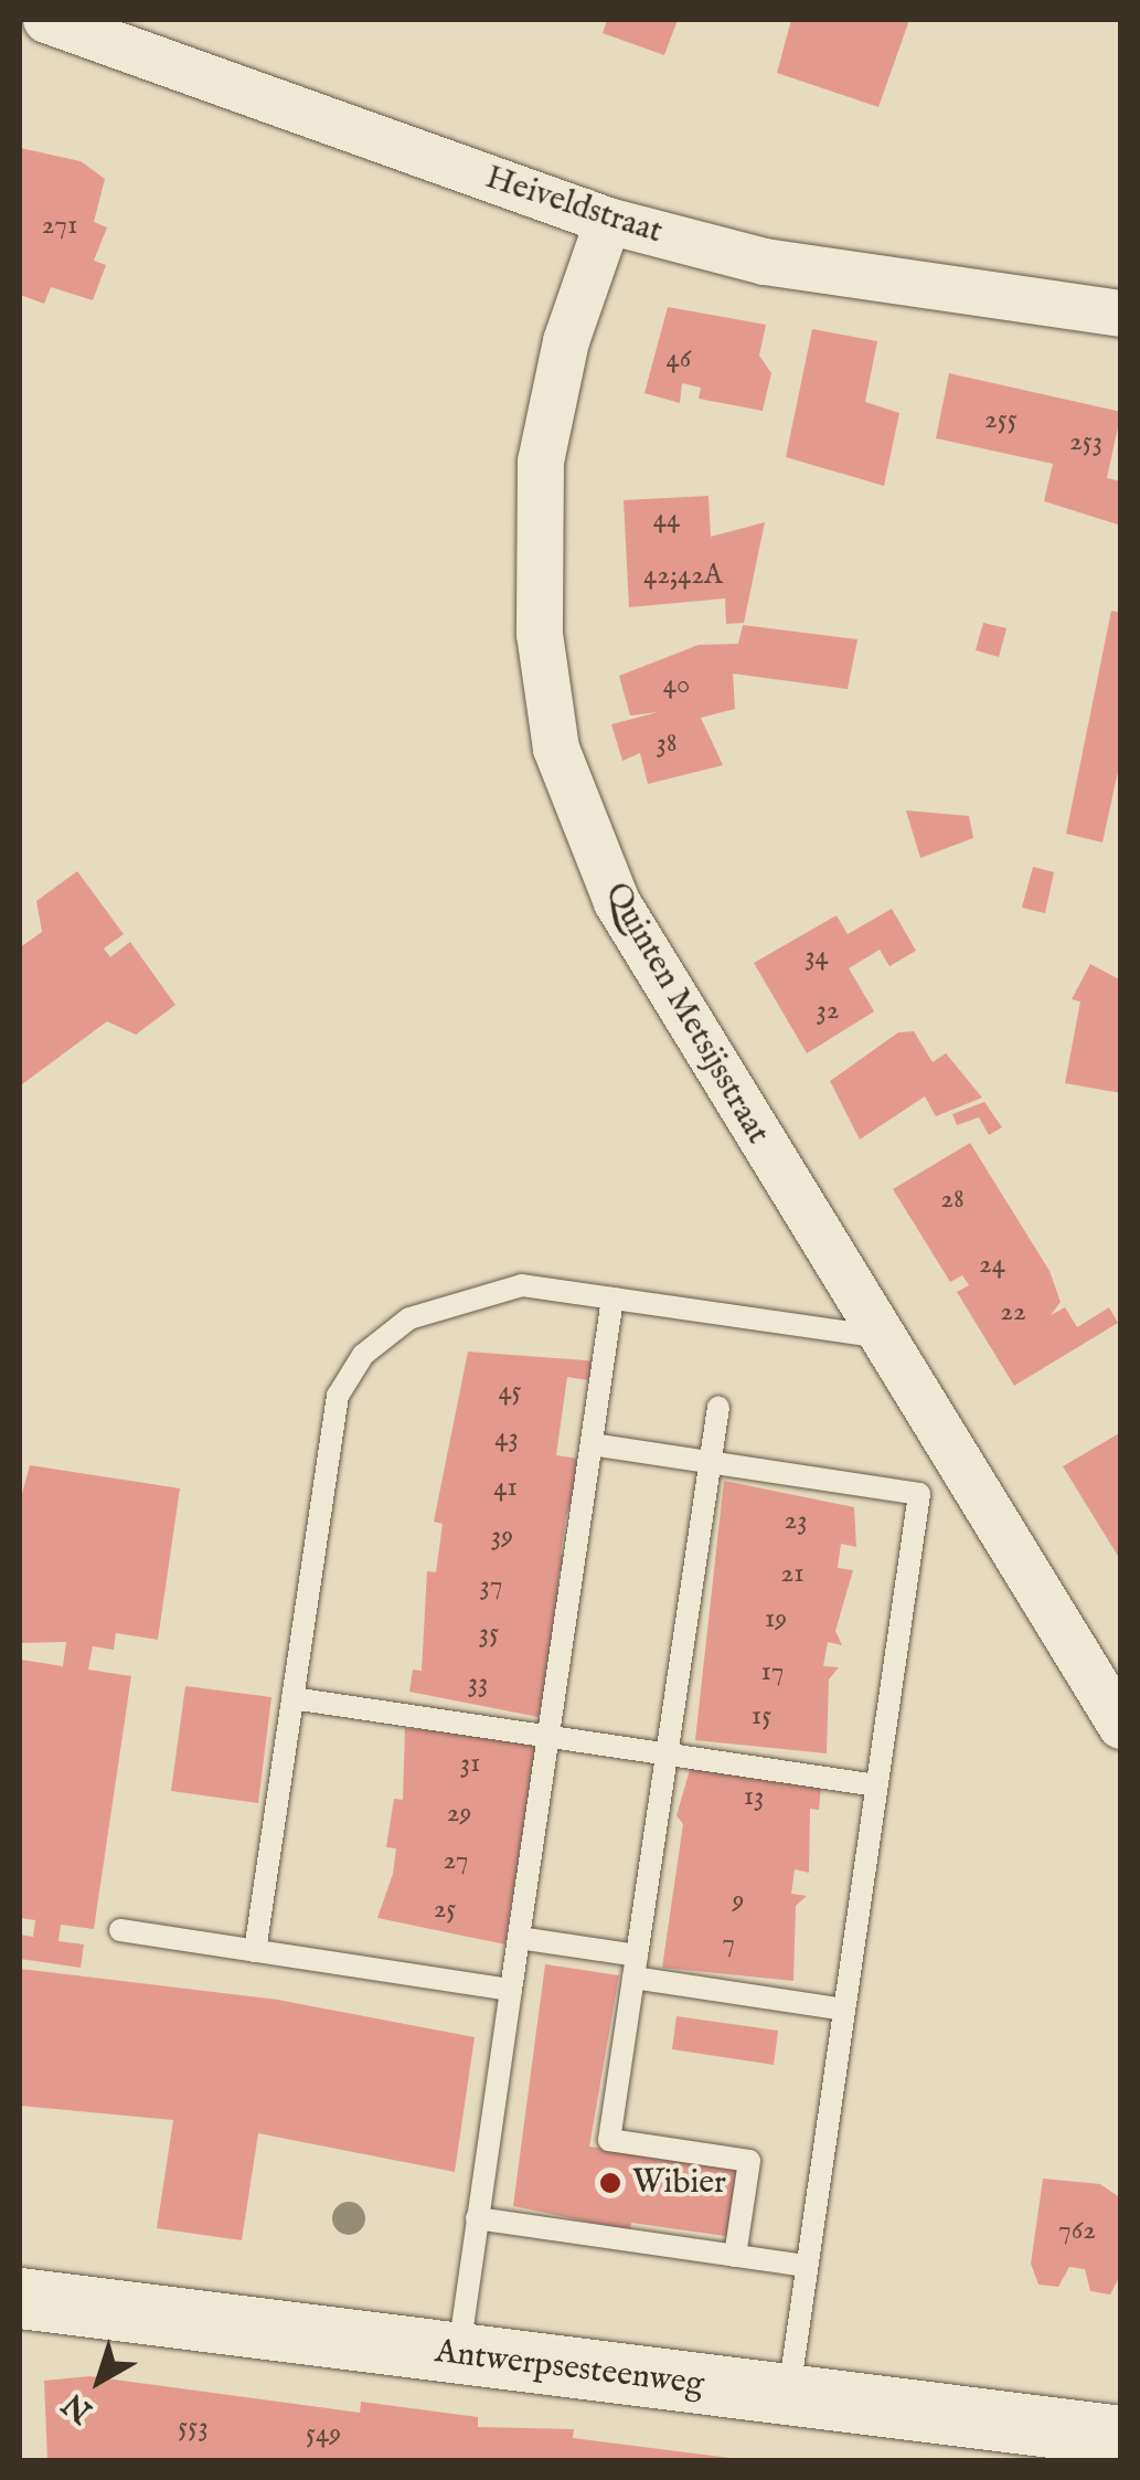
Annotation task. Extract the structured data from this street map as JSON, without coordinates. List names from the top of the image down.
{
  "streets": {
    "main road": ["Antwerpsesteenweg"],
    "street": ["Heiveldstraat", "Quinten Metsijsstraat"]
  },
  "crossings": [
    ["Heiveldstraat", "Quinten Metsijsstraat"]
  ],
  "places": ["Wibier"],
  "house_numbers": [
    "271",
    "46",
    "255",
    "253",
    "44",
    "42;42A",
    "40",
    "38",
    "34",
    "32",
    "28",
    "24",
    "22",
    "45",
    "43",
    "41",
    "23",
    "39",
    "21",
    "37",
    "19",
    "35",
    "17",
    "33",
    "15",
    "31",
    "13",
    "29",
    "27",
    "9",
    "25",
    "7",
    "762",
    "553",
    "549"
  ],
  "north": "bottom left"
}
